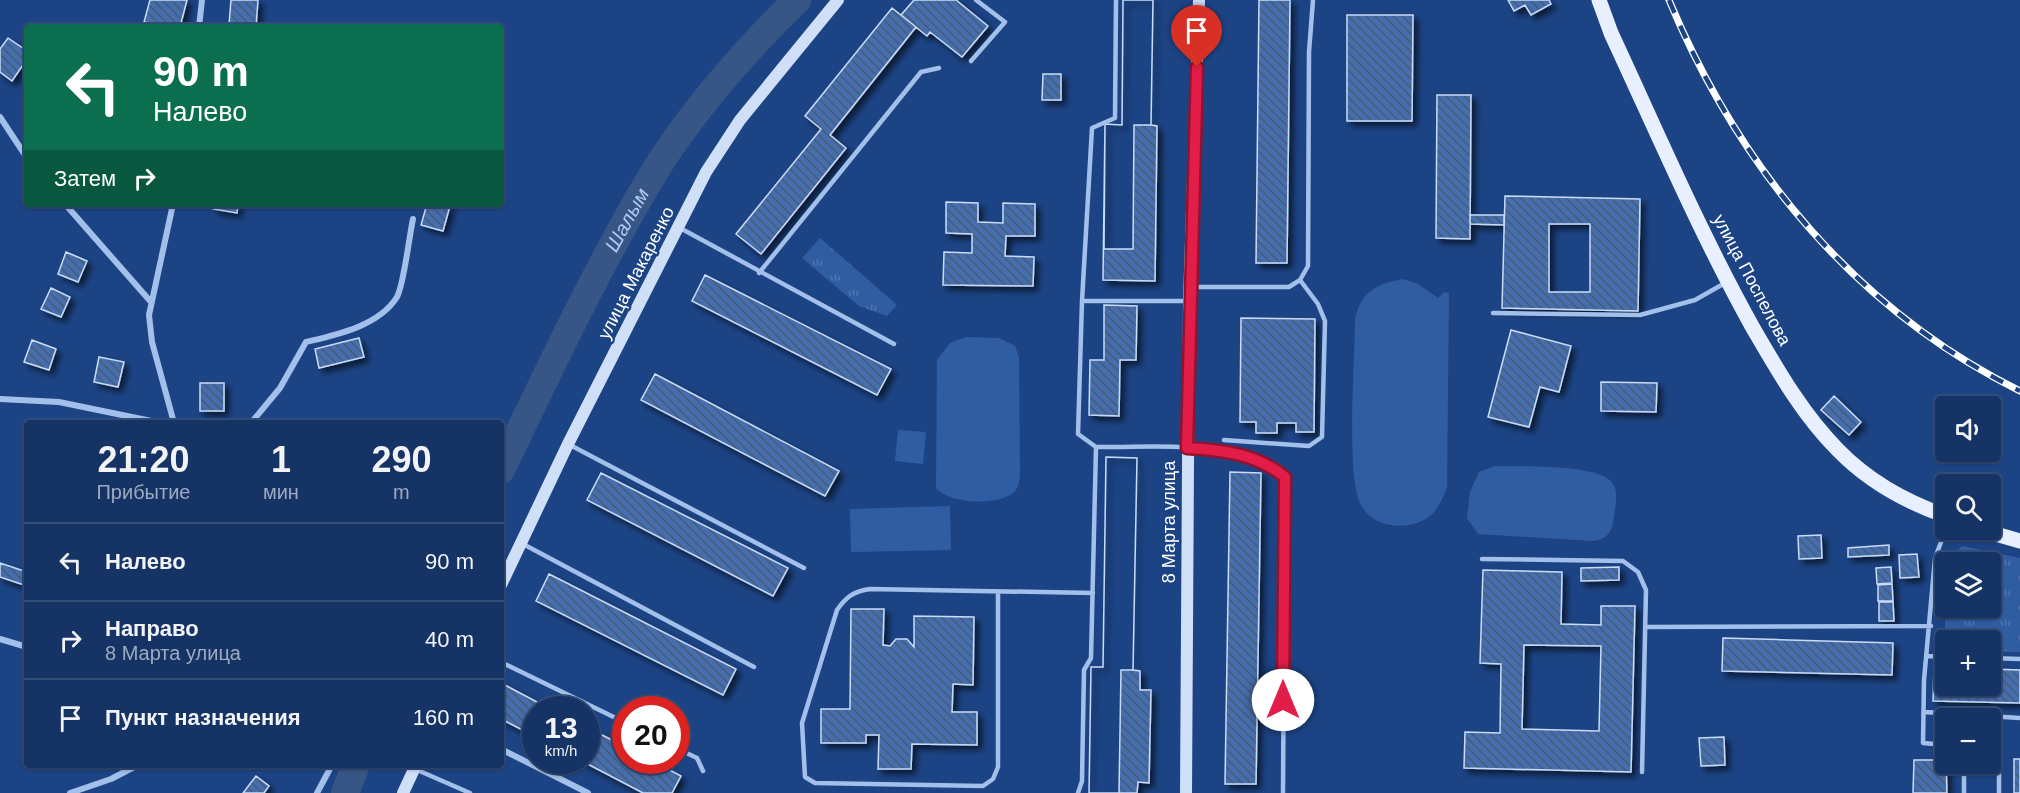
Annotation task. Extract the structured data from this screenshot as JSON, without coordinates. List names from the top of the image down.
{
  "streets": {
    "main road": ["улица Поспелова"],
    "street": ["улица Макаренко", "8 Марта улица"]
  },
  "water": ["Шалым"],
  "page": {
    "turn": ["90 m", "Налево"],
    "then": "Затем",
    "map_buttons": ["+", "−"],
    "eta": [
      "21:20",
      "Прибытие",
      "1",
      "мин",
      "290",
      "m"
    ],
    "list": [
      {
        "name": "Налево",
        "value": "90 m"
      },
      {
        "name": "Направо",
        "note": "8 Марта улица",
        "value": "40 m"
      },
      {
        "name": "Пункт назначения",
        "value": "160 m"
      }
    ],
    "speed": "13 km/h",
    "limit": "20"
  }
}
